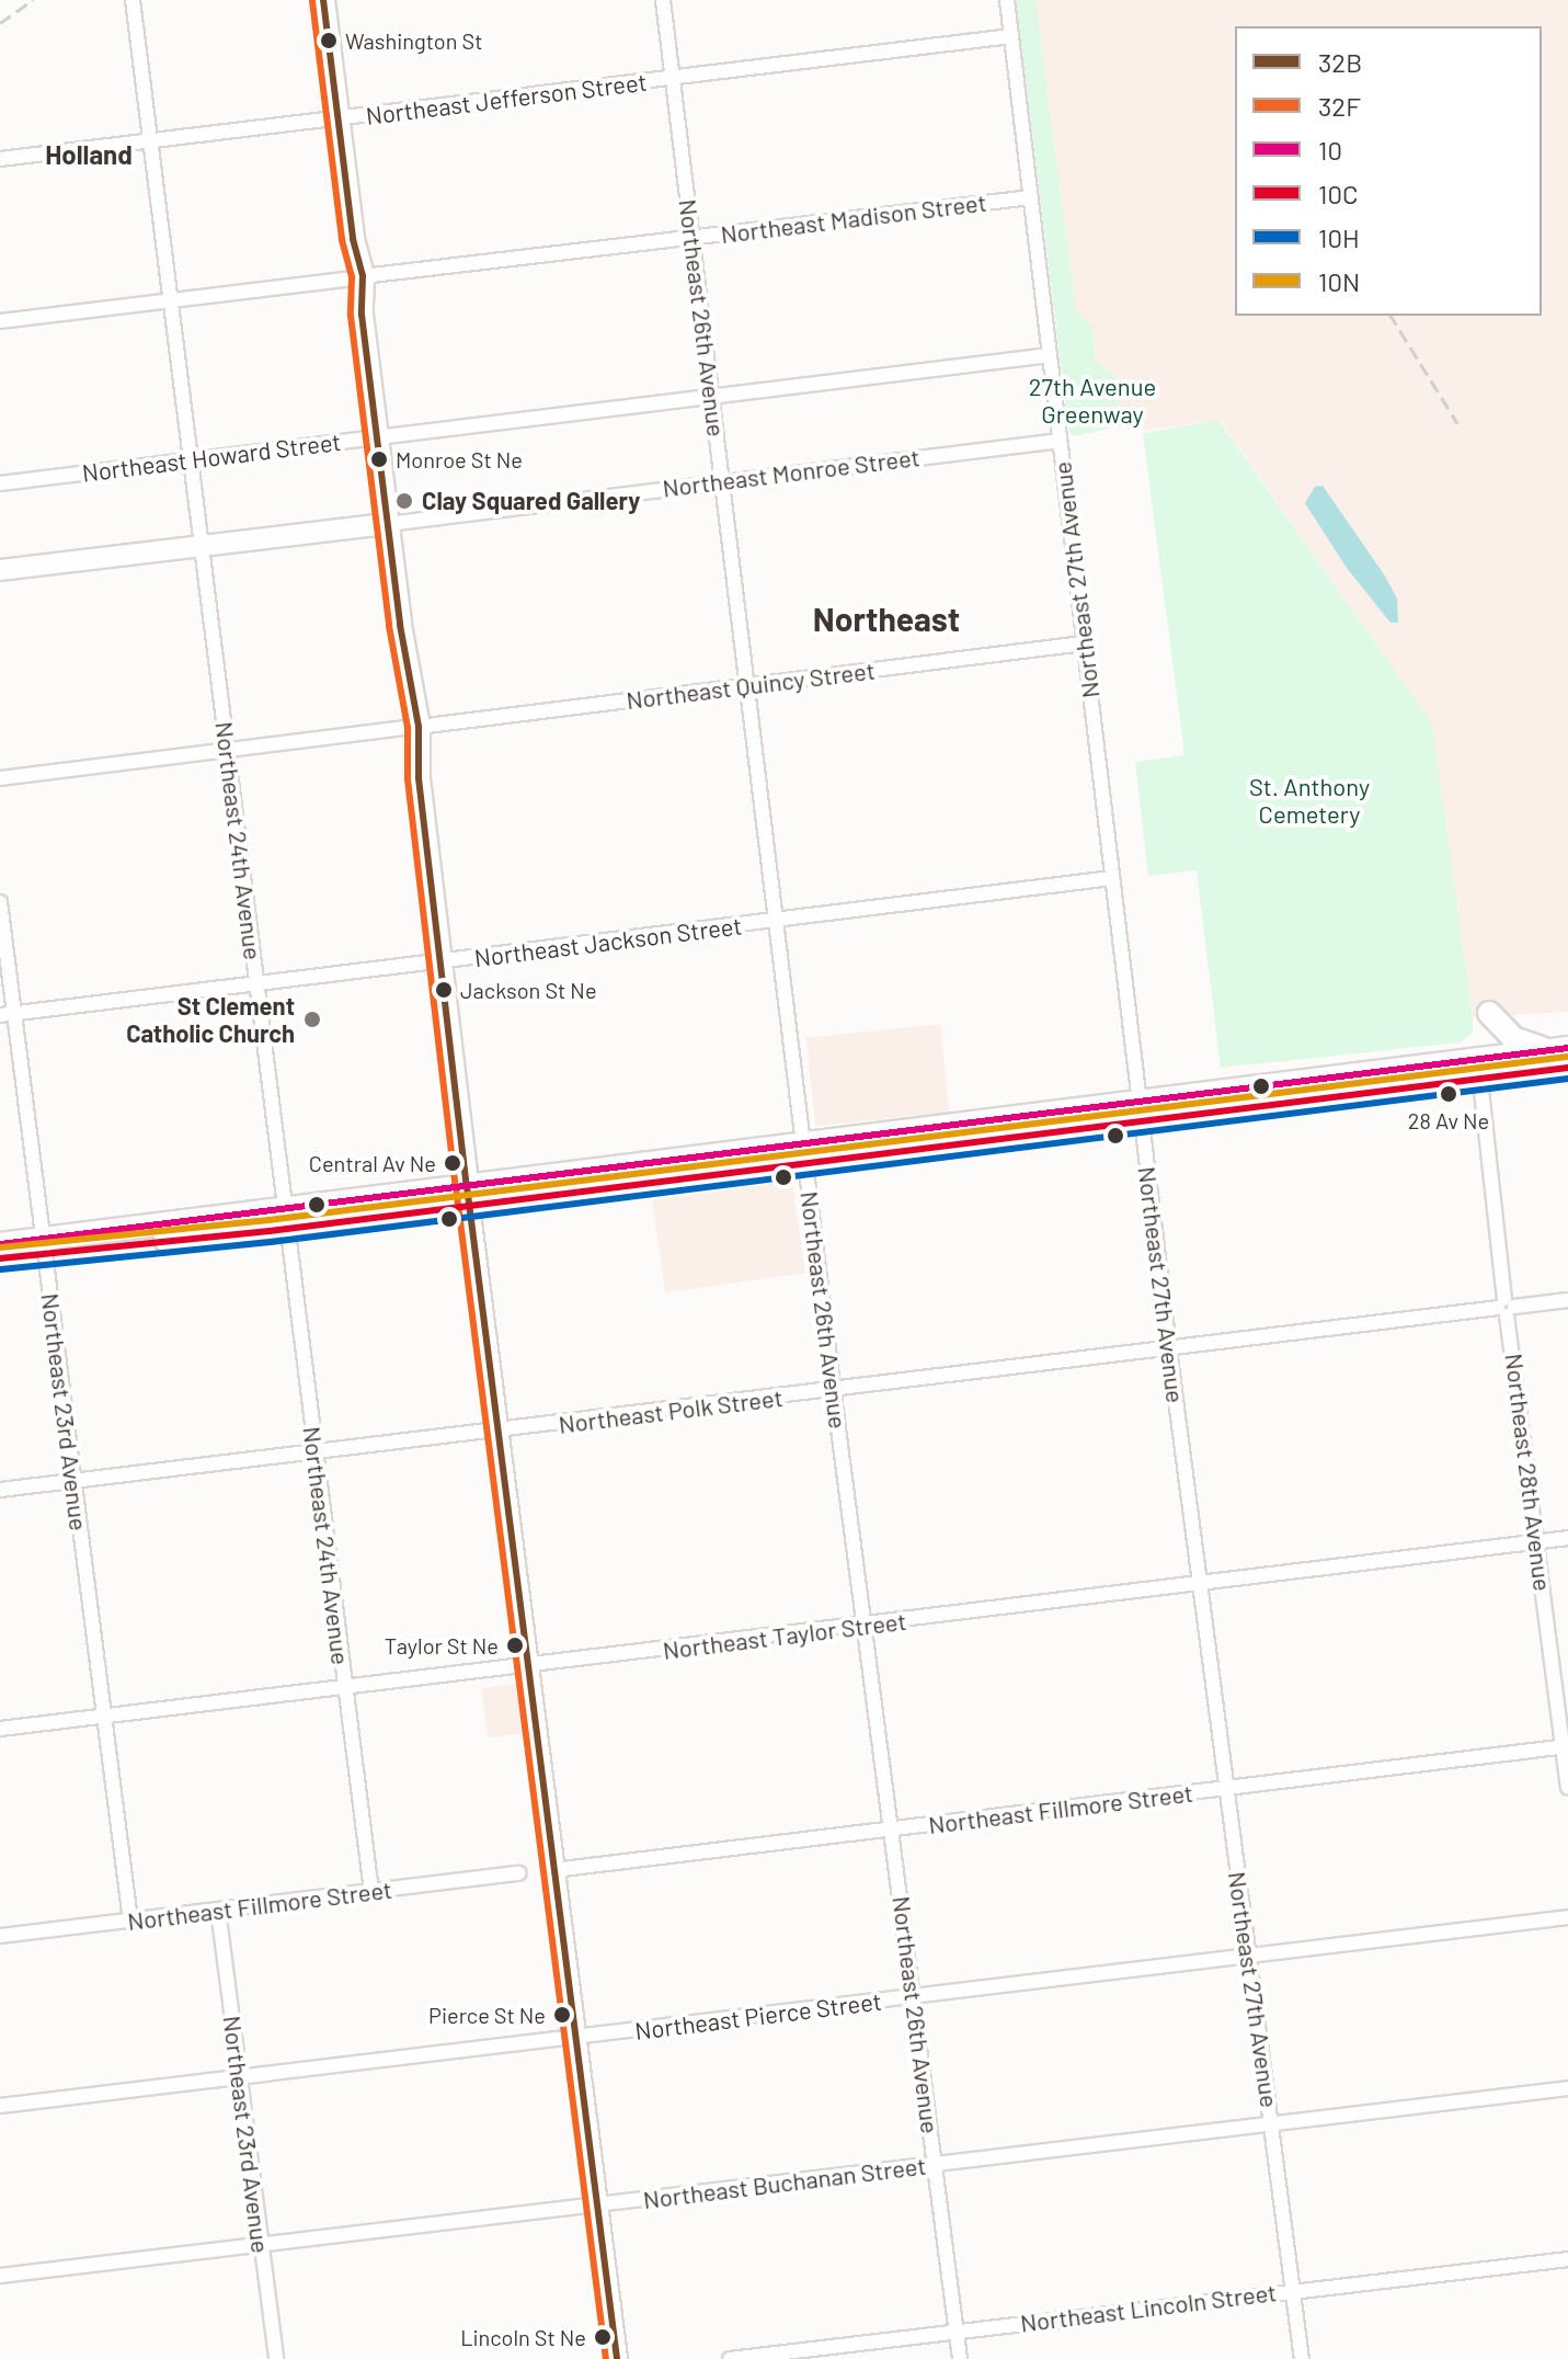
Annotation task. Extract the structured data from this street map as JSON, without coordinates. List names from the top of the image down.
{
  "streets": {
    "main road": ["Northeast Monroe Street"],
    "street": [
      "Northeast Jefferson Street",
      "Northeast Madison Street",
      "Northeast 26th Avenue",
      "Northeast Howard Street",
      "Northeast 27th Avenue",
      "Northeast Quincy Street",
      "Northeast 24th Avenue",
      "Northeast Jackson Street",
      "Northeast Polk Street",
      "Northeast 23rd Avenue",
      "Northeast 28th Avenue",
      "Northeast Taylor Street",
      "Northeast Fillmore Street",
      "Northeast Pierce Street",
      "Northeast Buchanan Street",
      "Northeast Lincoln Street"
    ]
  },
  "crossings": [
    ["Northeast Jefferson Street", "Northeast 26th Avenue"],
    ["Northeast Jefferson Street", "Northeast 27th Avenue"],
    ["Northeast Jefferson Street", "Northeast 24th Avenue"],
    ["Northeast Madison Street", "Northeast 26th Avenue"],
    ["Northeast Madison Street", "Northeast 27th Avenue"],
    ["Northeast Madison Street", "Northeast 24th Avenue"],
    ["Northeast 26th Avenue", "Northeast Howard Street"],
    ["Northeast 26th Avenue", "Northeast Monroe Street"],
    ["Northeast 26th Avenue", "Northeast Quincy Street"],
    ["Northeast 26th Avenue", "Northeast Jackson Street"],
    ["Northeast 26th Avenue", "Northeast Polk Street"],
    ["Northeast 26th Avenue", "Northeast Taylor Street"],
    ["Northeast 26th Avenue", "Northeast Fillmore Street"],
    ["Northeast 26th Avenue", "Northeast Pierce Street"],
    ["Northeast 26th Avenue", "Northeast Buchanan Street"],
    ["Northeast 26th Avenue", "Northeast Lincoln Street"],
    ["Northeast Howard Street", "Northeast 27th Avenue"],
    ["Northeast Howard Street", "Northeast 24th Avenue"],
    ["Northeast Monroe Street", "Northeast 27th Avenue"],
    ["Northeast Monroe Street", "Northeast 24th Avenue"],
    ["Northeast 27th Avenue", "Northeast Quincy Street"],
    ["Northeast 27th Avenue", "Northeast Jackson Street"],
    ["Northeast 27th Avenue", "Northeast Polk Street"],
    ["Northeast 27th Avenue", "Northeast Taylor Street"],
    ["Northeast 27th Avenue", "Northeast Fillmore Street"],
    ["Northeast 27th Avenue", "Northeast Pierce Street"],
    ["Northeast 27th Avenue", "Northeast Buchanan Street"],
    ["Northeast 27th Avenue", "Northeast Lincoln Street"],
    ["Northeast Quincy Street", "Northeast 24th Avenue"],
    ["Northeast 24th Avenue", "Northeast Jackson Street"],
    ["Northeast 24th Avenue", "Northeast Polk Street"],
    ["Northeast 24th Avenue", "Northeast Taylor Street"],
    ["Northeast 24th Avenue", "Northeast Fillmore Street"],
    ["Northeast Jackson Street", "Northeast 23rd Avenue"],
    ["Northeast Polk Street", "Northeast 23rd Avenue"],
    ["Northeast Polk Street", "Northeast 28th Avenue"],
    ["Northeast 23rd Avenue", "Northeast Taylor Street"],
    ["Northeast 23rd Avenue", "Northeast Fillmore Street"],
    ["Northeast 23rd Avenue", "Northeast Pierce Street"],
    ["Northeast 23rd Avenue", "Northeast Buchanan Street"],
    ["Northeast 28th Avenue", "Northeast Taylor Street"],
    ["Northeast 28th Avenue", "Northeast Fillmore Street"]
  ],
  "districts": ["Holland", "Northeast"],
  "parks": ["27th Avenue Greenway", "St. Anthony Cemetery"],
  "places": [
    "Washington St",
    "Monroe St Ne",
    "Clay Squared Gallery",
    "Jackson St Ne",
    "St Clement Catholic Church",
    "28 Av Ne",
    "Central Av Ne",
    "Taylor St Ne",
    "Pierce St Ne",
    "Lincoln St Ne"
  ],
  "lines": [
    "transit line 32B",
    "transit line 32F",
    "transit line 10",
    "transit line 10N",
    "transit line 10C",
    "transit line 10H"
  ],
  "legend": [
    "32B",
    "32F",
    "10",
    "10C",
    "10H",
    "10N"
  ]
}
